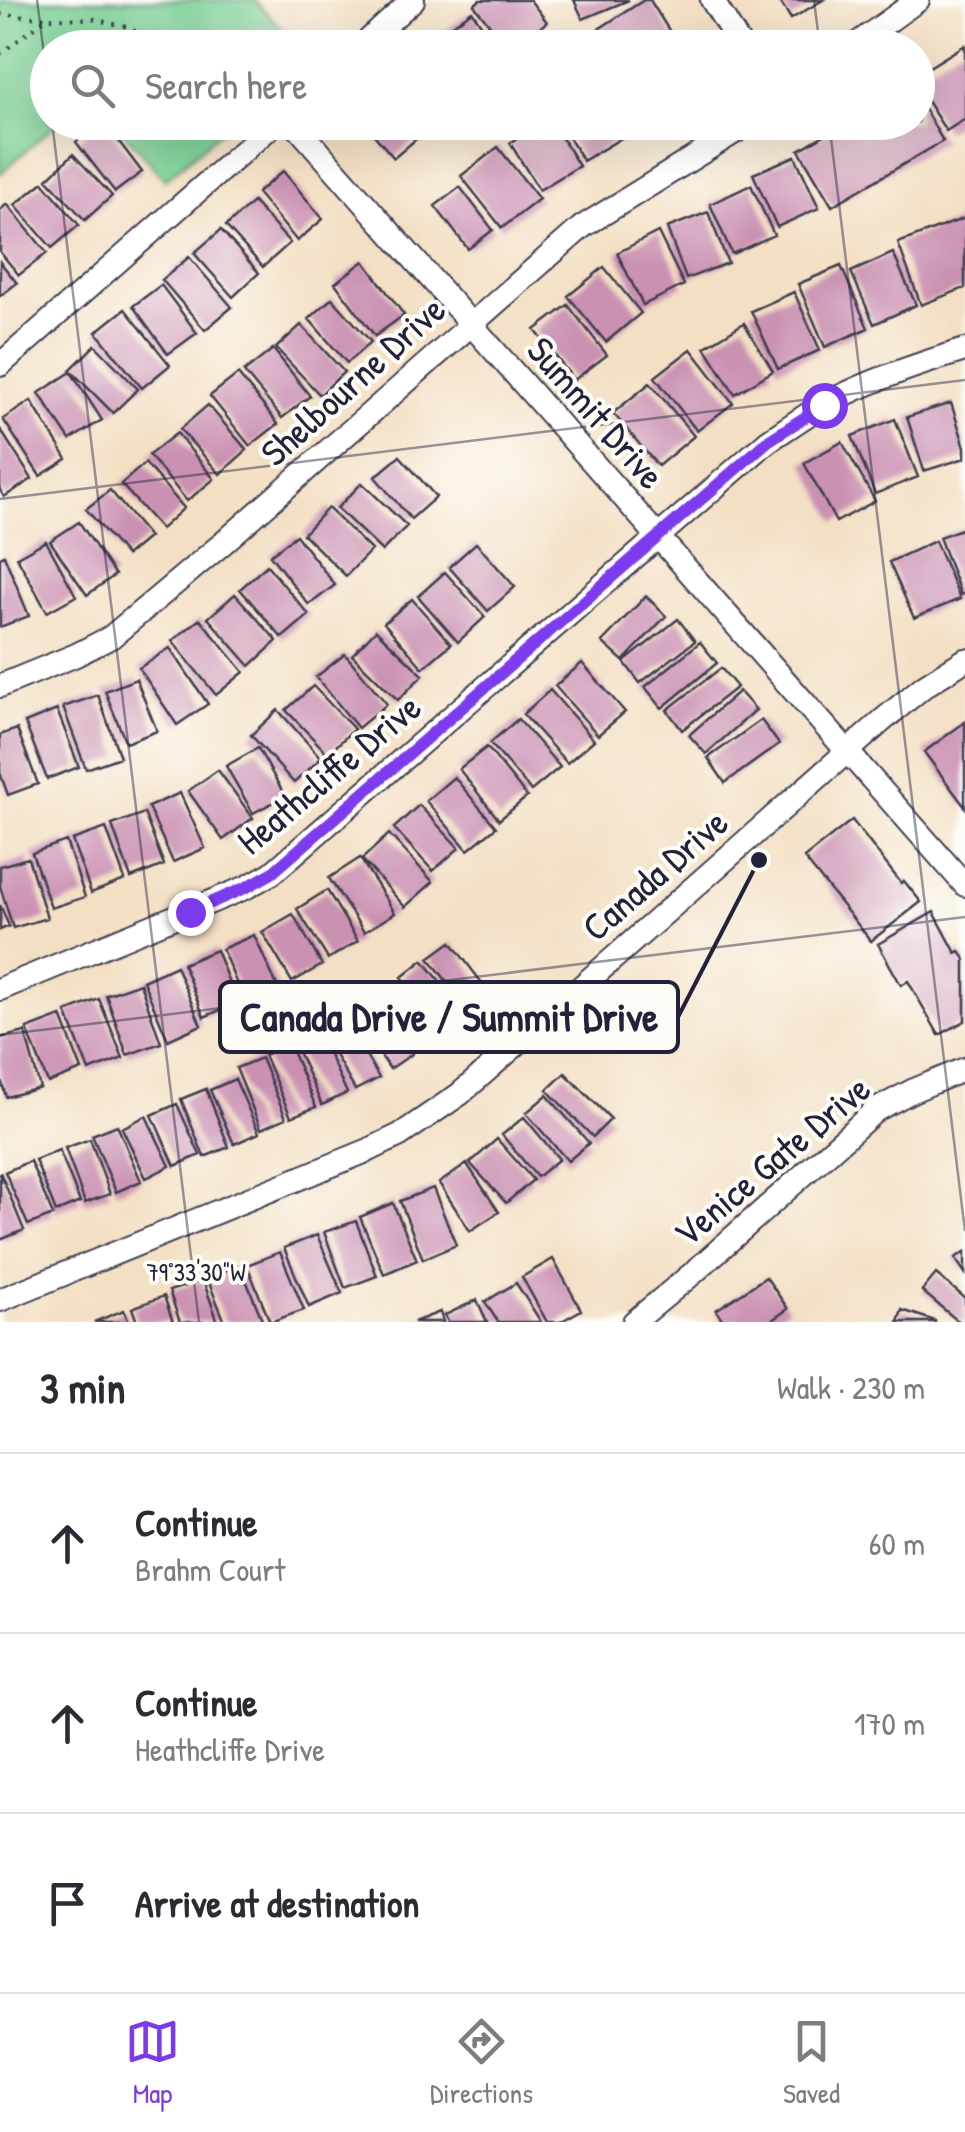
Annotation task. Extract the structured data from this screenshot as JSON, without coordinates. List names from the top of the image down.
{
  "streets": {
    "street": [
      "Shelbourne Drive",
      "Summit Drive",
      "Heathcliffe Drive",
      "Canada Drive",
      "Venice Gate Drive"
    ]
  },
  "crossings": [
    ["Shelbourne Drive", "Summit Drive"],
    ["Summit Drive", "Heathcliffe Drive"],
    ["Summit Drive", "Canada Drive"]
  ],
  "places": ["Canada Drive / Summit Drive"],
  "page": {
    "search": "Search here",
    "heading": ["3 min", "Walk · 230 m"],
    "list": [
      ["Continue", "Brahm Court", "60 m"],
      ["Continue", "Heathcliffe Drive", "170 m"],
      "Arrive at destination"
    ],
    "nav": ["Map", "Directions", "Saved"]
  },
  "coordinates": ["79°33'30\"W"]
}
